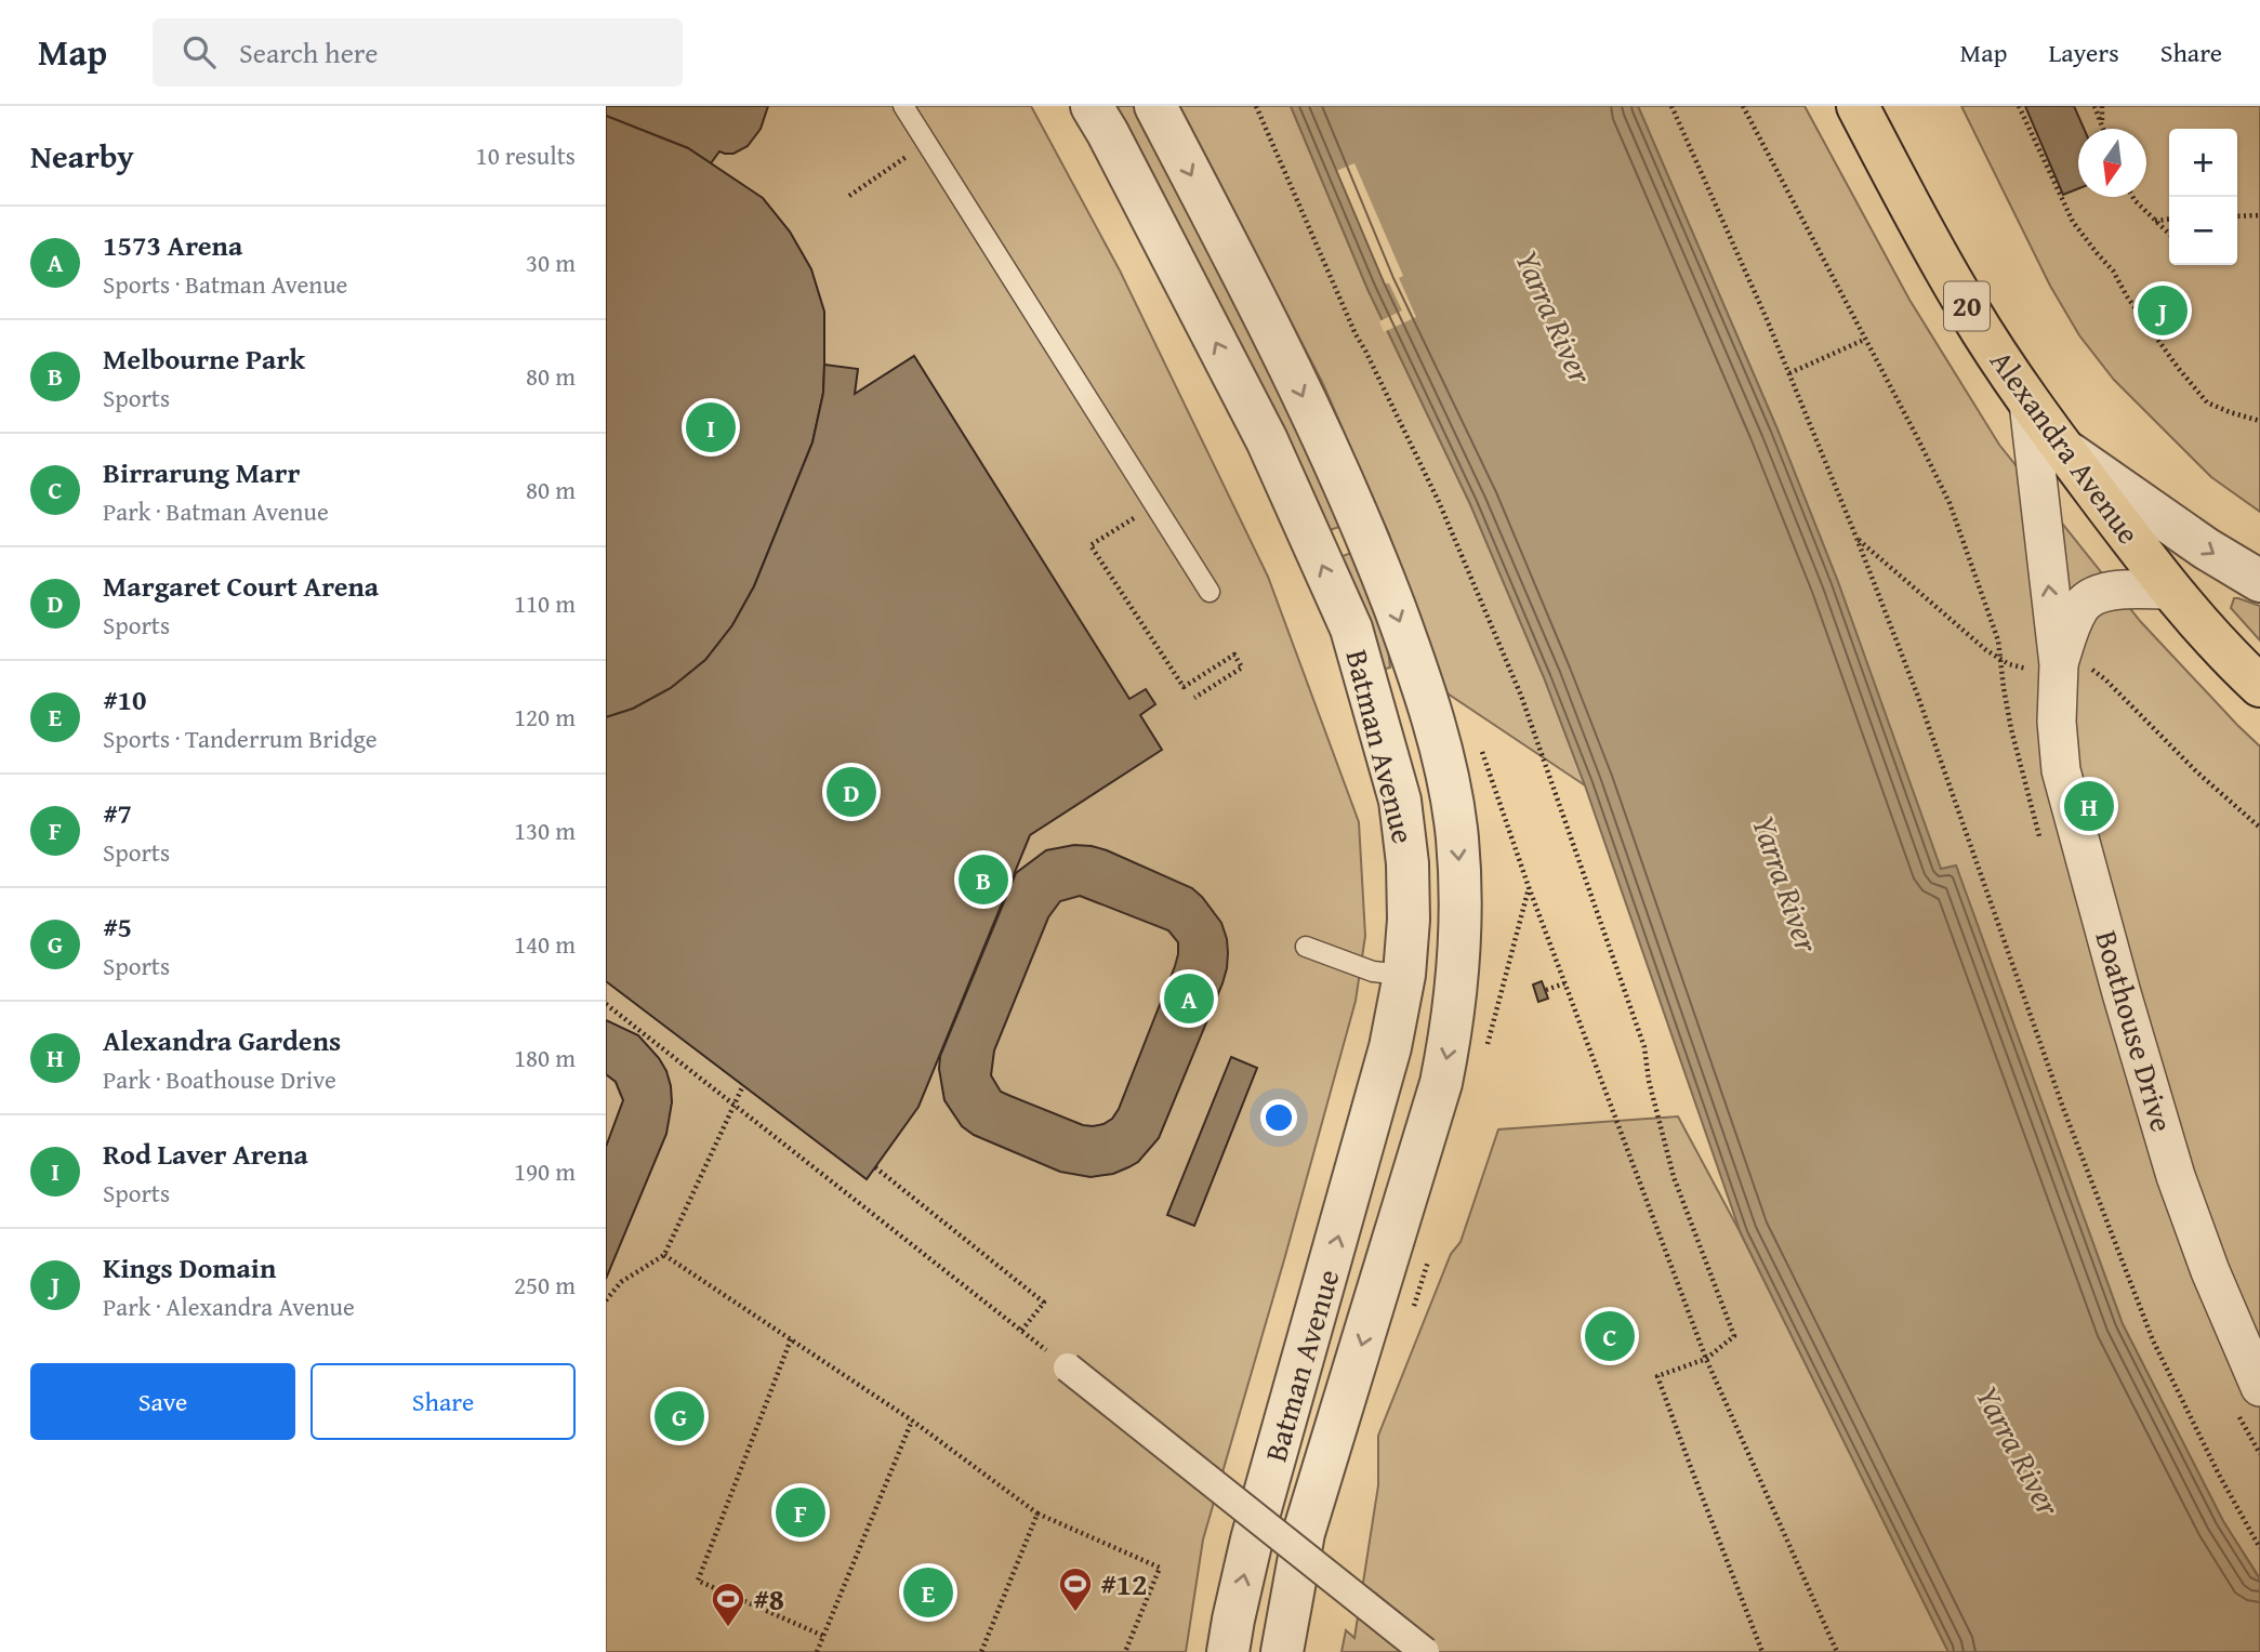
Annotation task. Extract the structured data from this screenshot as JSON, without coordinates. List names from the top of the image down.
{
  "streets": {
    "highway": ["20", "Alexandra Avenue"],
    "street": ["Batman Avenue", "Boathouse Drive"]
  },
  "crossings": [
    ["Alexandra Avenue", "Boathouse Drive"]
  ],
  "water": ["Yarra River"],
  "places": {
    "sports": ["#12", "#8"]
  },
  "north": "bottom",
  "page": {
    "header": "Map",
    "search": "Search here",
    "nav": ["Map", "Layers", "Share"],
    "heading": ["Nearby", "10 results"],
    "map_buttons": ["+", "−"],
    "list": [
      {
        "mark": "A",
        "name": "1573 Arena",
        "note": "Sports · Batman Avenue",
        "value": "30 m"
      },
      {
        "mark": "B",
        "name": "Melbourne Park",
        "note": "Sports",
        "value": "80 m"
      },
      {
        "mark": "C",
        "name": "Birrarung Marr",
        "note": "Park · Batman Avenue",
        "value": "80 m"
      },
      {
        "mark": "D",
        "name": "Margaret Court Arena",
        "note": "Sports",
        "value": "110 m"
      },
      {
        "mark": "E",
        "name": "#10",
        "note": "Sports · Tanderrum Bridge",
        "value": "120 m"
      },
      {
        "mark": "F",
        "name": "#7",
        "note": "Sports",
        "value": "130 m"
      },
      {
        "mark": "G",
        "name": "#5",
        "note": "Sports",
        "value": "140 m"
      },
      {
        "mark": "H",
        "name": "Alexandra Gardens",
        "note": "Park · Boathouse Drive",
        "value": "180 m"
      },
      {
        "mark": "I",
        "name": "Rod Laver Arena",
        "note": "Sports",
        "value": "190 m"
      },
      {
        "mark": "J",
        "name": "Kings Domain",
        "note": "Park · Alexandra Avenue",
        "value": "250 m"
      }
    ],
    "pins": [
      "J",
      "I",
      "D",
      "H",
      "B",
      "A",
      "C",
      "G",
      "F",
      "E"
    ],
    "buttons": ["Save", "Share"]
  }
}
